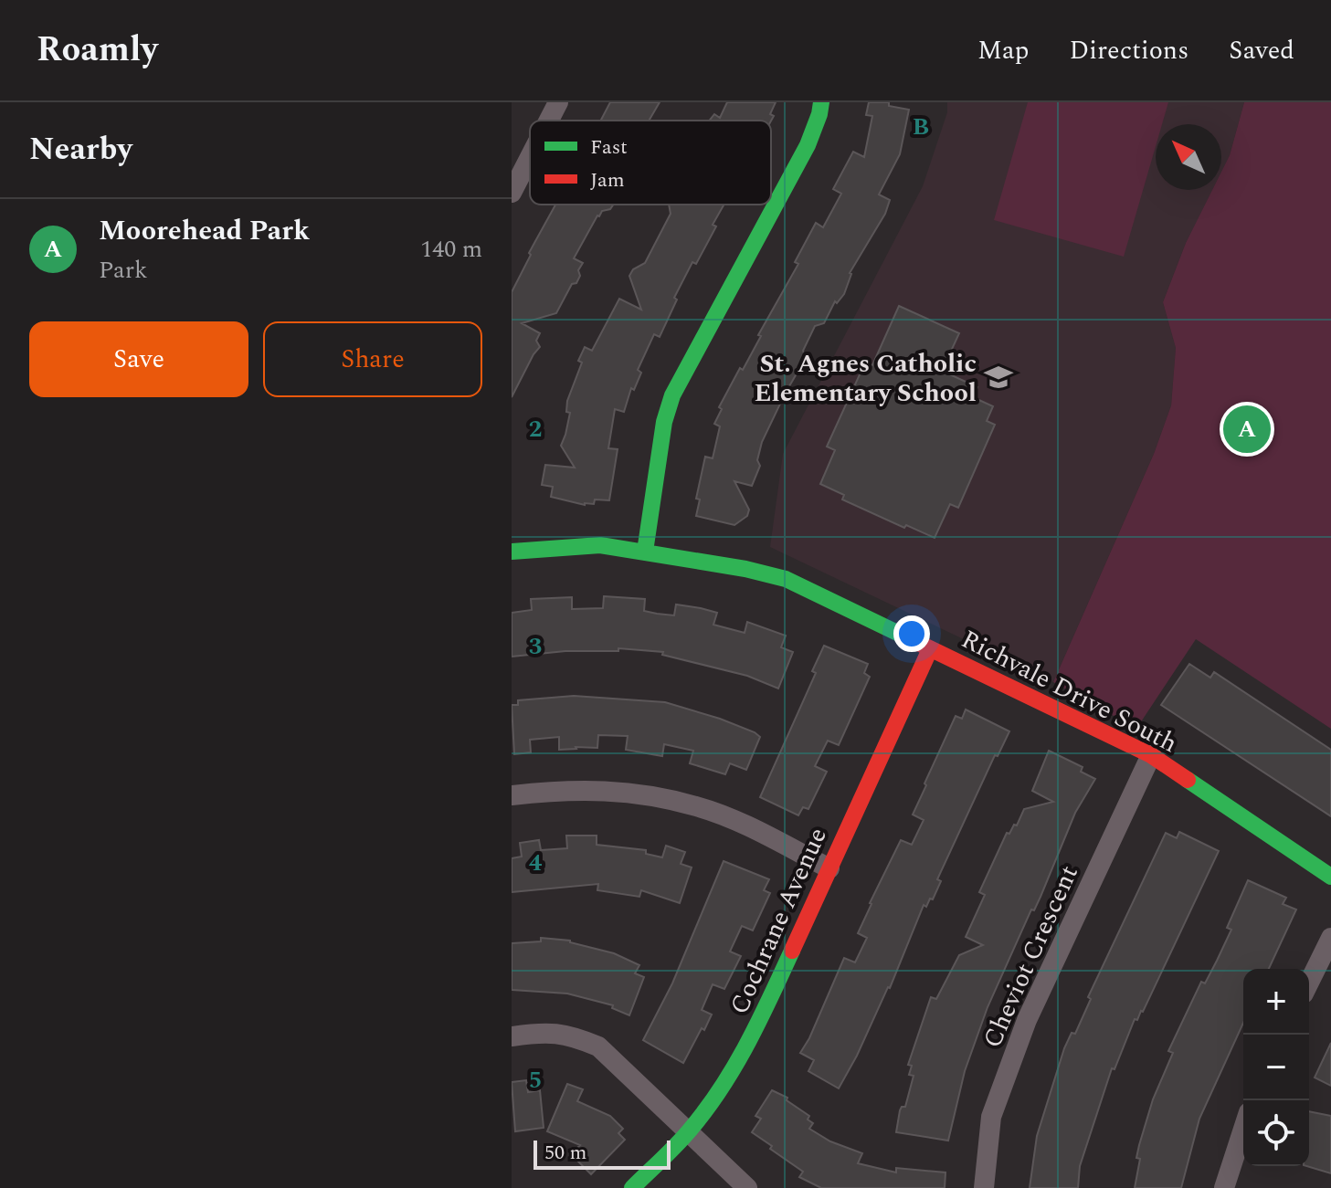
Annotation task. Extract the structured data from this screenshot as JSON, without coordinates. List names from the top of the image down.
{
  "streets": {
    "street": ["Richvale Drive South", "Cochrane Avenue", "Cheviot Crescent"]
  },
  "crossings": [
    ["Richvale Drive South", "Cochrane Avenue"],
    ["Richvale Drive South", "Cheviot Crescent"]
  ],
  "places": {
    "school or university": ["St. Agnes Catholic Elementary School"]
  },
  "legend": ["Fast", "Jam"],
  "scale_bar": "50 m",
  "north": "top left",
  "page": {
    "header": "Roamly",
    "nav": ["Map", "Directions", "Saved"],
    "heading": "Nearby",
    "list": [
      {
        "mark": "A",
        "name": "Moorehead Park",
        "note": "Park",
        "value": "140 m"
      }
    ],
    "buttons": ["Save", "Share"],
    "pins": "A",
    "map_buttons": ["+", "−"],
    "scale": "50 m"
  },
  "grid": {
    "columns": ["B"],
    "rows": [
      "2",
      "3",
      "4",
      "5"
    ]
  }
}
